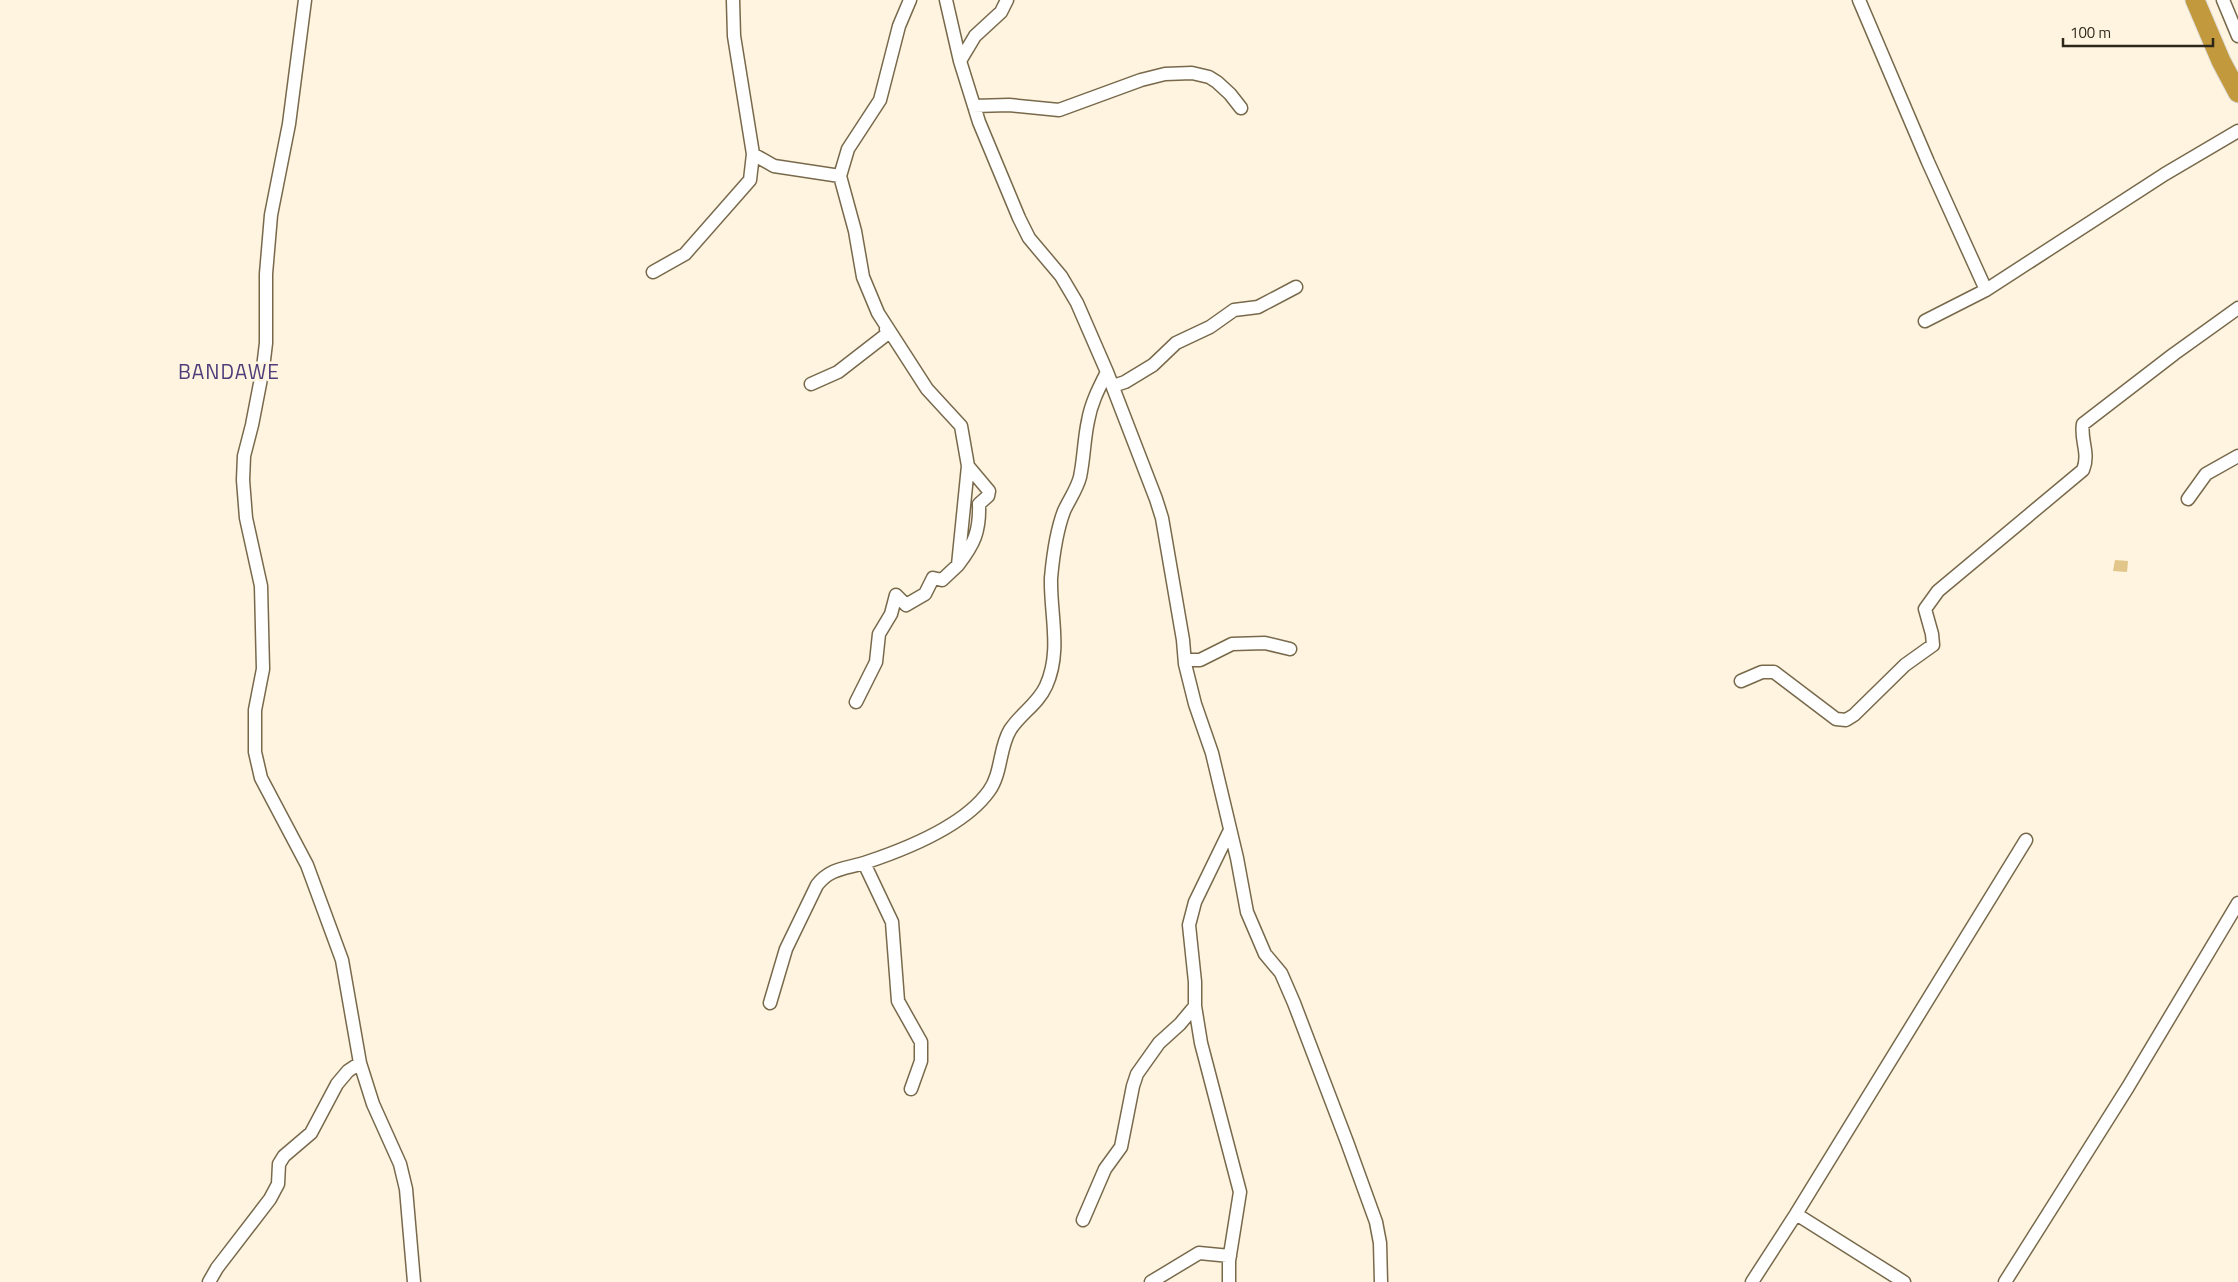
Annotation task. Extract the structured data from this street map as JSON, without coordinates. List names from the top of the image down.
{
  "districts": ["BANDAWE"],
  "scale_bar": "100 m"
}
